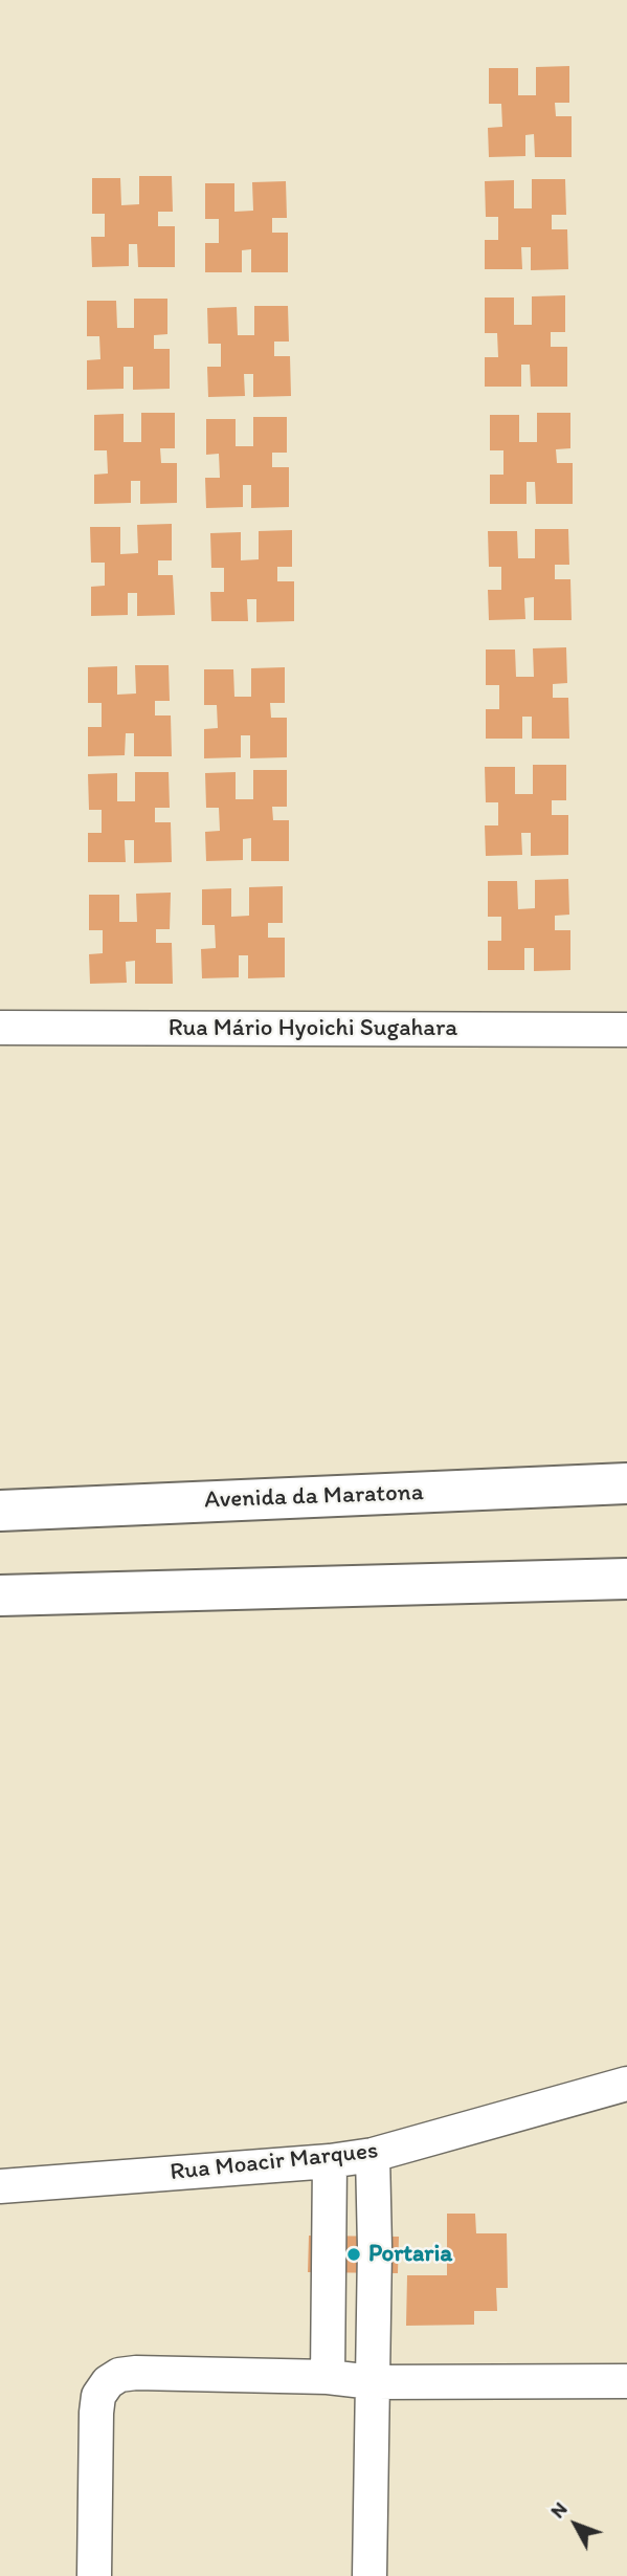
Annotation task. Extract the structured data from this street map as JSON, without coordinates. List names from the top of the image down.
{
  "streets": {
    "street": ["Rua Mário Hyoichi Sugahara", "Avenida da Maratona", "Rua Moacir Marques"]
  },
  "places": ["Portaria"],
  "north": "top left"
}
